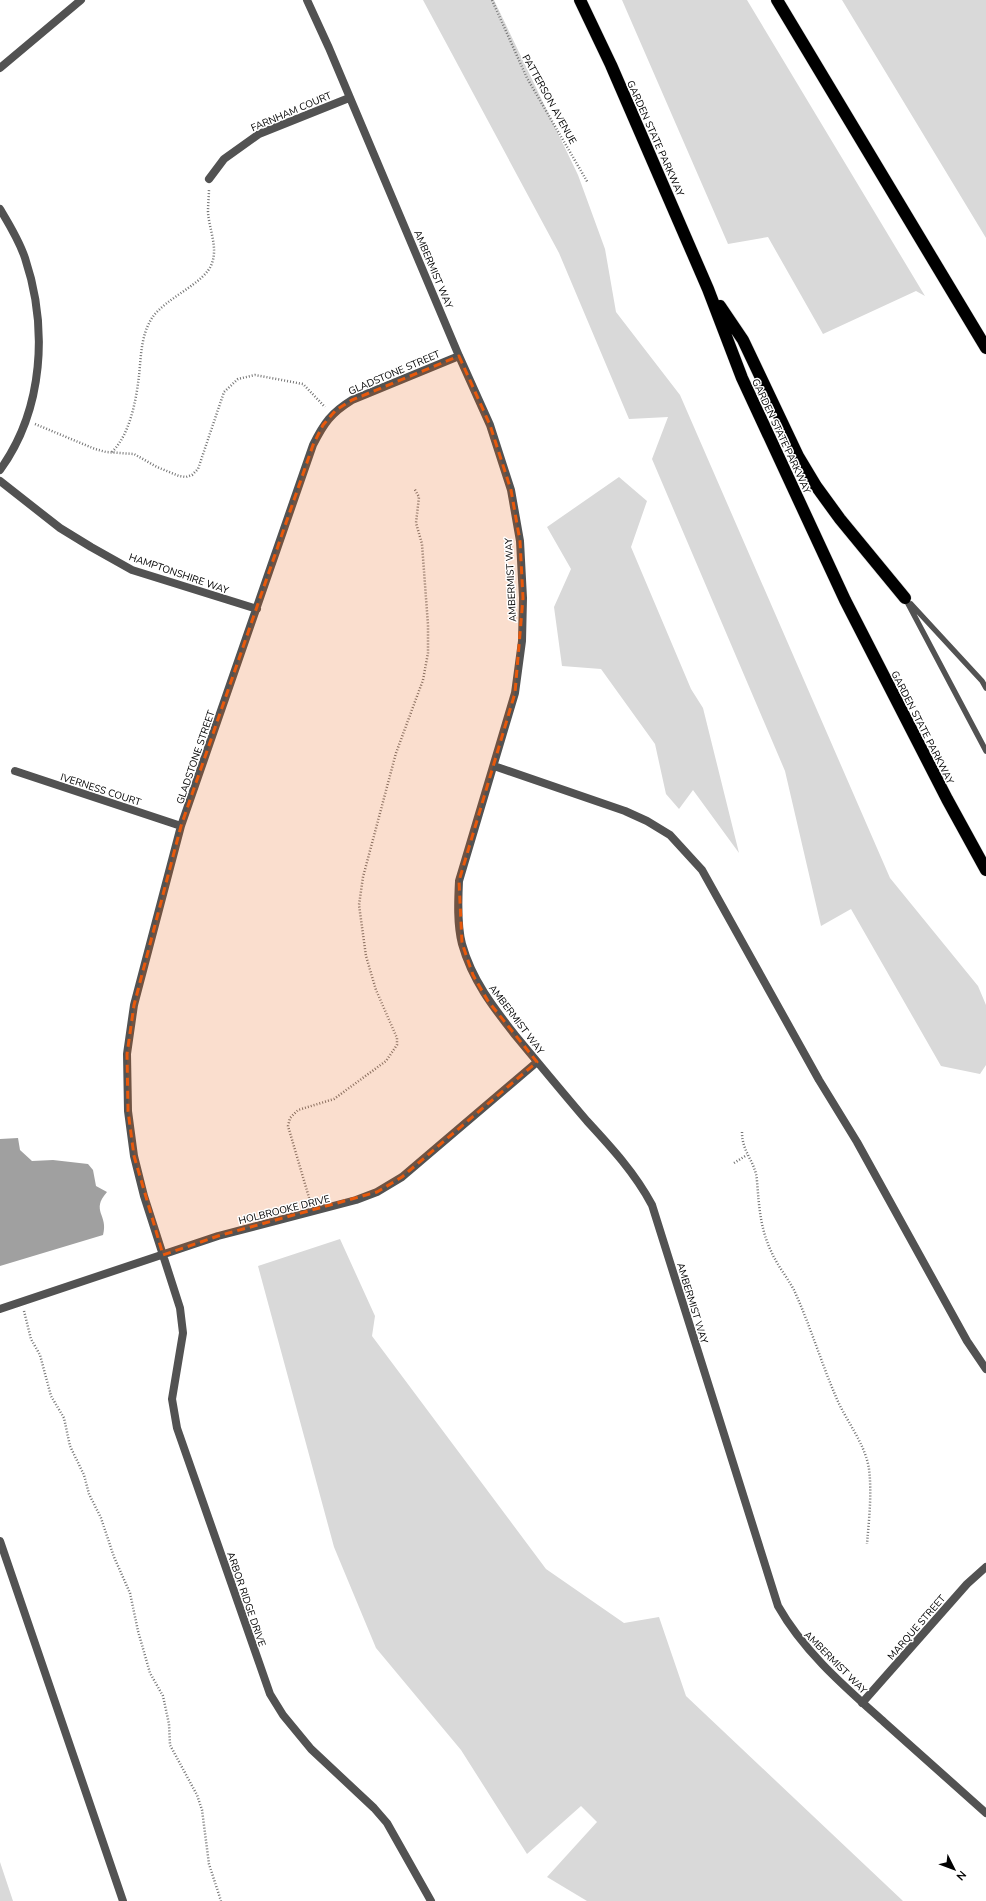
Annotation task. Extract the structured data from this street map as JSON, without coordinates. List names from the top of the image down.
{
  "streets": {
    "highway": ["GARDEN STATE PARKWAY"],
    "street": [
      "FARNHAM COURT",
      "AMBERMIST WAY",
      "GLADSTONE STREET",
      "HAMPTONSHIRE WAY",
      "IVERNESS COURT",
      "HOLBROOKE DRIVE",
      "ARBOR RIDGE DRIVE",
      "MARQUE STREET"
    ],
    "path": ["PATTERSON AVENUE"]
  },
  "crossings": [
    ["FARNHAM COURT", "AMBERMIST WAY"],
    ["AMBERMIST WAY", "GLADSTONE STREET"],
    ["AMBERMIST WAY", "HOLBROOKE DRIVE"],
    ["AMBERMIST WAY", "MARQUE STREET"],
    ["GLADSTONE STREET", "HAMPTONSHIRE WAY"],
    ["GLADSTONE STREET", "IVERNESS COURT"],
    ["GLADSTONE STREET", "HOLBROOKE DRIVE"],
    ["GLADSTONE STREET", "ARBOR RIDGE DRIVE"],
    ["HOLBROOKE DRIVE", "ARBOR RIDGE DRIVE"]
  ],
  "north": "bottom right"
}
